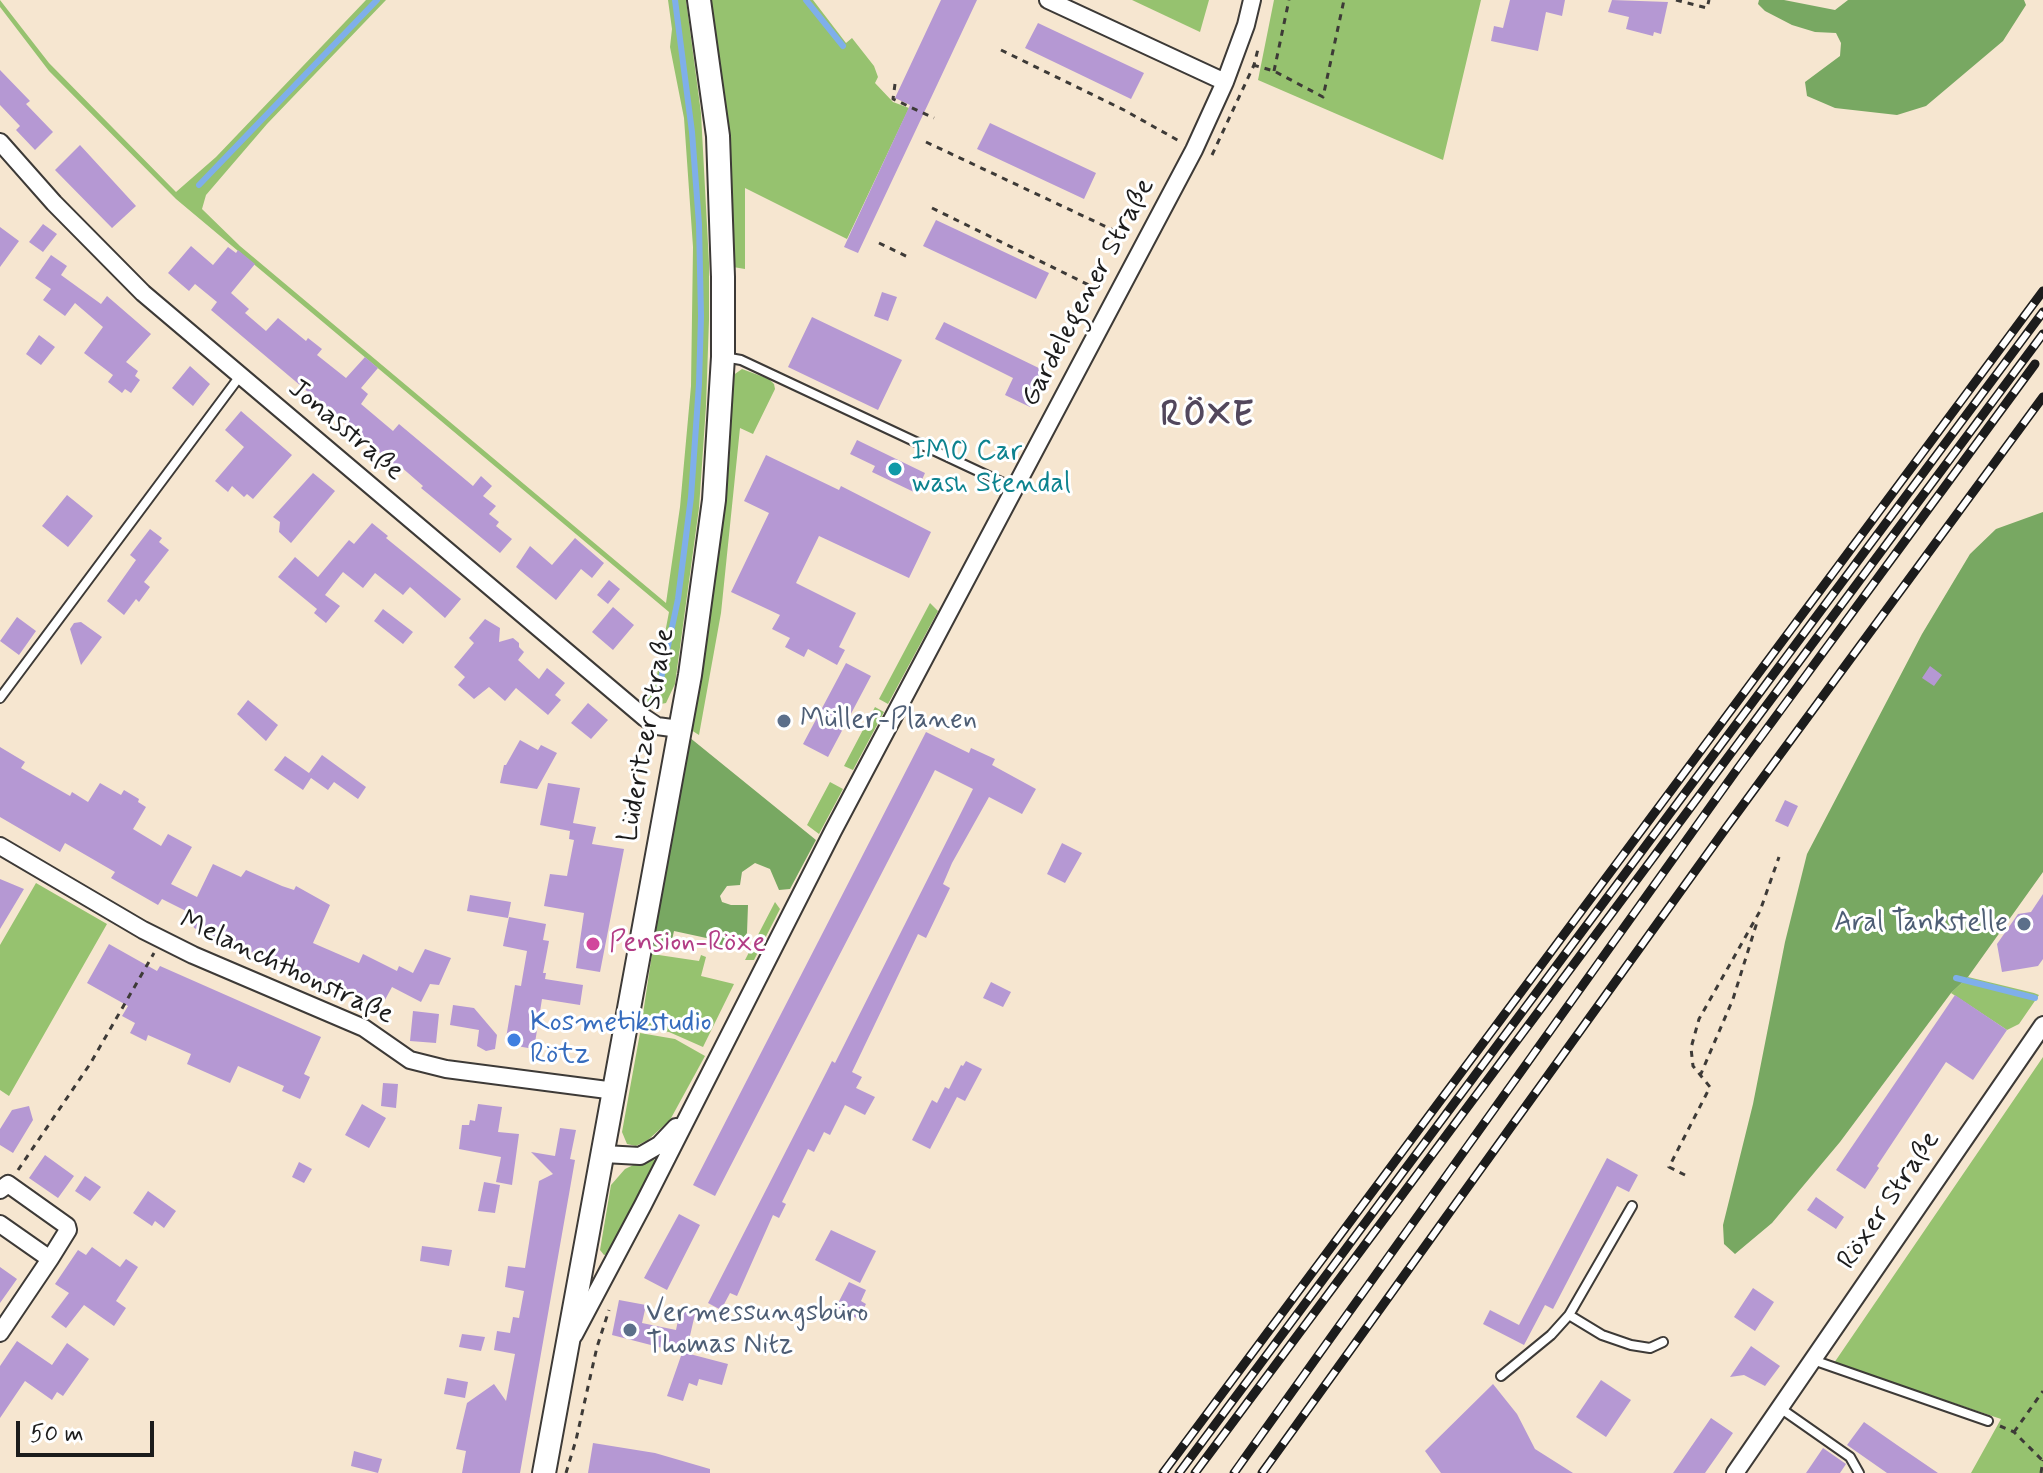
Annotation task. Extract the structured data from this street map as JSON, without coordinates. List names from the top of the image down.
{
  "streets": {
    "main road": ["Lüderitzer Straße"],
    "street": [
      "Gardelegener Straße",
      "Jonasstraße",
      "Melanchthonstraße",
      "Röxer Straße"
    ]
  },
  "crossings": [
    ["Gardelegener Straße", "Lüderitzer Straße"],
    ["Jonasstraße", "Lüderitzer Straße"],
    ["Lüderitzer Straße", "Melanchthonstraße"]
  ],
  "districts": ["RÖXE"],
  "places": [
    "IMO Car wash Stendal",
    "Müller-Planen",
    "Aral Tankstelle",
    "Pension-Röxe",
    "Kosmetikstudio Rötz",
    "Vermessungsbüro Thomas Nitz"
  ],
  "scale_bar": "50 m"
}
